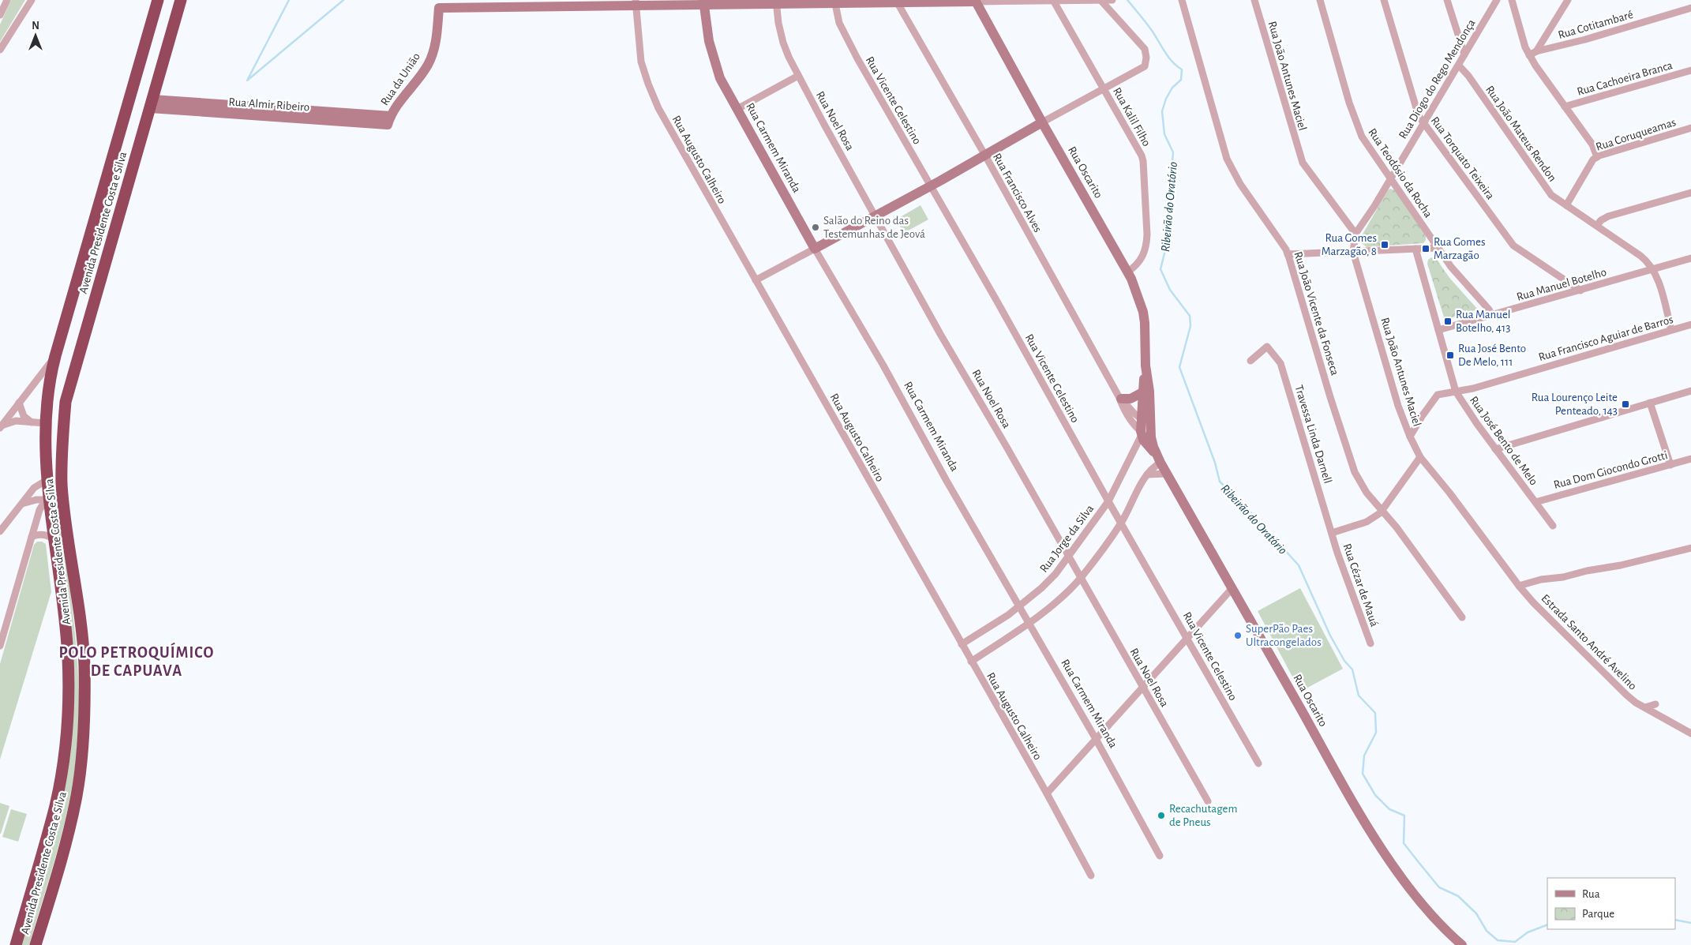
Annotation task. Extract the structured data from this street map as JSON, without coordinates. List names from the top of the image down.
{
  "streets": {
    "highway": ["Avenida Presidente Costa e Silva"],
    "street": [
      "Rua Cotitambaré",
      "Rua João Antunes Maciel",
      "Rua Cachoeira Branca",
      "Rua da União",
      "Rua Diogo do Rego Mendonça",
      "Rua Vicente Celestino",
      "Rua Almir Ribeiro",
      "Rua Kalil Filho",
      "Rua Noel Rosa",
      "Rua João Mateus Rendon",
      "Rua Coruqueamas",
      "Rua Carmem Miranda",
      "Rua Torquato Teixeira",
      "Rua Augusto Calheiro",
      "Rua Oscarito",
      "Rua Teodósio da Rocha",
      "Rua Francisco Alves",
      "Rua Manuel Botelho",
      "Rua João Vicente da Fonseca",
      "Rua Francisco Aguiar de Barros",
      "Travessa Linda Darnell",
      "Rua José Bento de Melo",
      "Rua Dom Giocondo Grotti",
      "Rua Jorge da Silva",
      "Rua Cézar de Mauá",
      "Estrada Santo André Avelino"
    ]
  },
  "crossings": [
    ["Rua João Antunes Maciel", "Rua Diogo do Rego Mendonça"],
    ["Rua João Antunes Maciel", "Rua Francisco Aguiar de Barros"],
    ["Rua João Antunes Maciel", "Estrada Santo André Avelino"],
    ["Rua da União", "Rua Almir Ribeiro"],
    ["Rua Diogo do Rego Mendonça", "Rua João Mateus Rendon"],
    ["Rua Diogo do Rego Mendonça", "Rua Torquato Teixeira"],
    ["Rua Diogo do Rego Mendonça", "Rua Teodósio da Rocha"],
    ["Rua Vicente Celestino", "Rua Jorge da Silva"],
    ["Rua Almir Ribeiro", "Avenida Presidente Costa e Silva"],
    ["Rua Kalil Filho", "Rua Oscarito"],
    ["Rua Noel Rosa", "Rua Jorge da Silva"],
    ["Rua João Mateus Rendon", "Rua Coruqueamas"],
    ["Rua João Mateus Rendon", "Rua Manuel Botelho"],
    ["Rua João Mateus Rendon", "Rua Francisco Aguiar de Barros"],
    ["Rua Carmem Miranda", "Rua Jorge da Silva"],
    ["Rua Torquato Teixeira", "Rua Manuel Botelho"],
    ["Rua Augusto Calheiro", "Rua Jorge da Silva"],
    ["Rua Oscarito", "Rua Francisco Alves"],
    ["Rua Oscarito", "Rua Jorge da Silva"],
    ["Rua Teodósio da Rocha", "Rua Manuel Botelho"],
    ["Rua Francisco Alves", "Rua Jorge da Silva"],
    ["Rua Manuel Botelho", "Rua José Bento de Melo"],
    ["Rua Francisco Aguiar de Barros", "Rua José Bento de Melo"],
    ["Travessa Linda Darnell", "Rua Cézar de Mauá"],
    ["Rua José Bento de Melo", "Rua Dom Giocondo Grotti"]
  ],
  "districts": ["POLO PETROQUÍMICO DE CAPUAVA"],
  "water": ["Ribeirão do Oratório"],
  "places": {
    "other": ["Salão do Reino das Testemunhas de Jeová", "SuperPão Paes Ultracongelados", "Recachutagem de Pneus"],
    "transit": [
      "Rua Gomes Marzagão, 8",
      "Rua Gomes Marzagão",
      "Rua Manuel Botelho, 413",
      "Rua José Bento De Melo, 111",
      "Rua Lourenço Leite Penteado, 143"
    ]
  },
  "legend": ["Rua", "Parque"],
  "north": "top"
}
